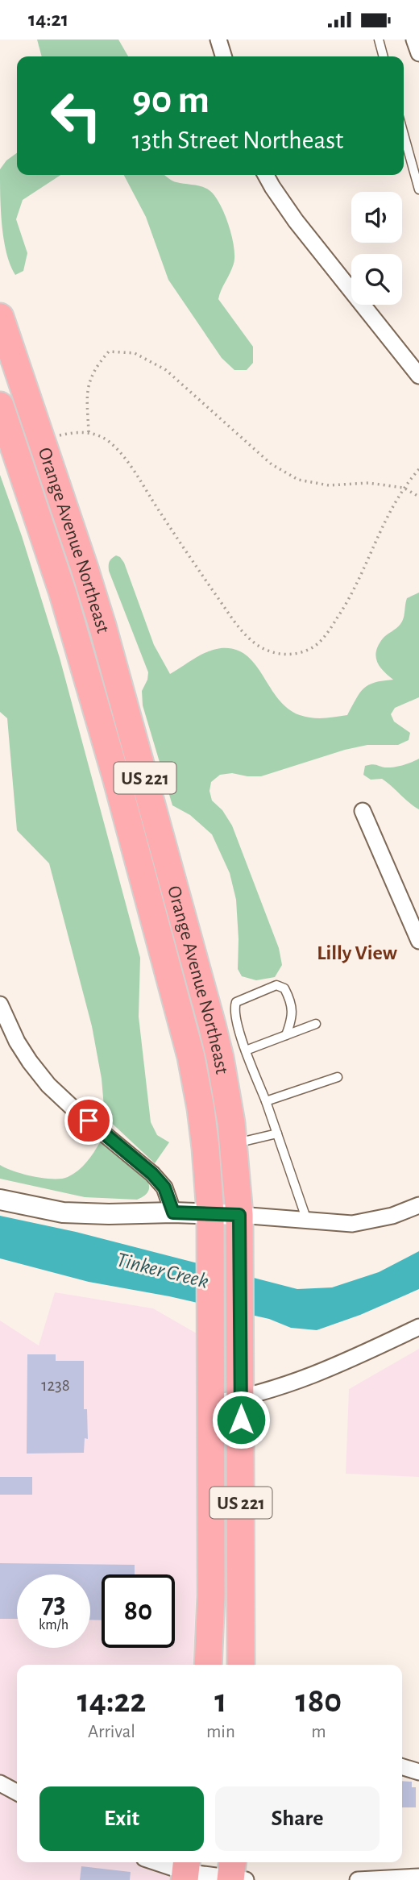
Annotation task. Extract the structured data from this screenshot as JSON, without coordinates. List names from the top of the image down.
{
  "streets": {
    "highway": ["Orange Avenue Northeast", "US 221"]
  },
  "districts": ["Lilly View"],
  "water": ["Tinker Creek"],
  "house_numbers": ["1238"],
  "page": {
    "status": "14:21",
    "turn": ["90 m", "13th Street Northeast"],
    "speed": "73 km/h",
    "limit": "80",
    "eta": [
      "14:22",
      "Arrival",
      "1",
      "min",
      "180",
      "m"
    ],
    "buttons": ["Exit", "Share"]
  }
}
